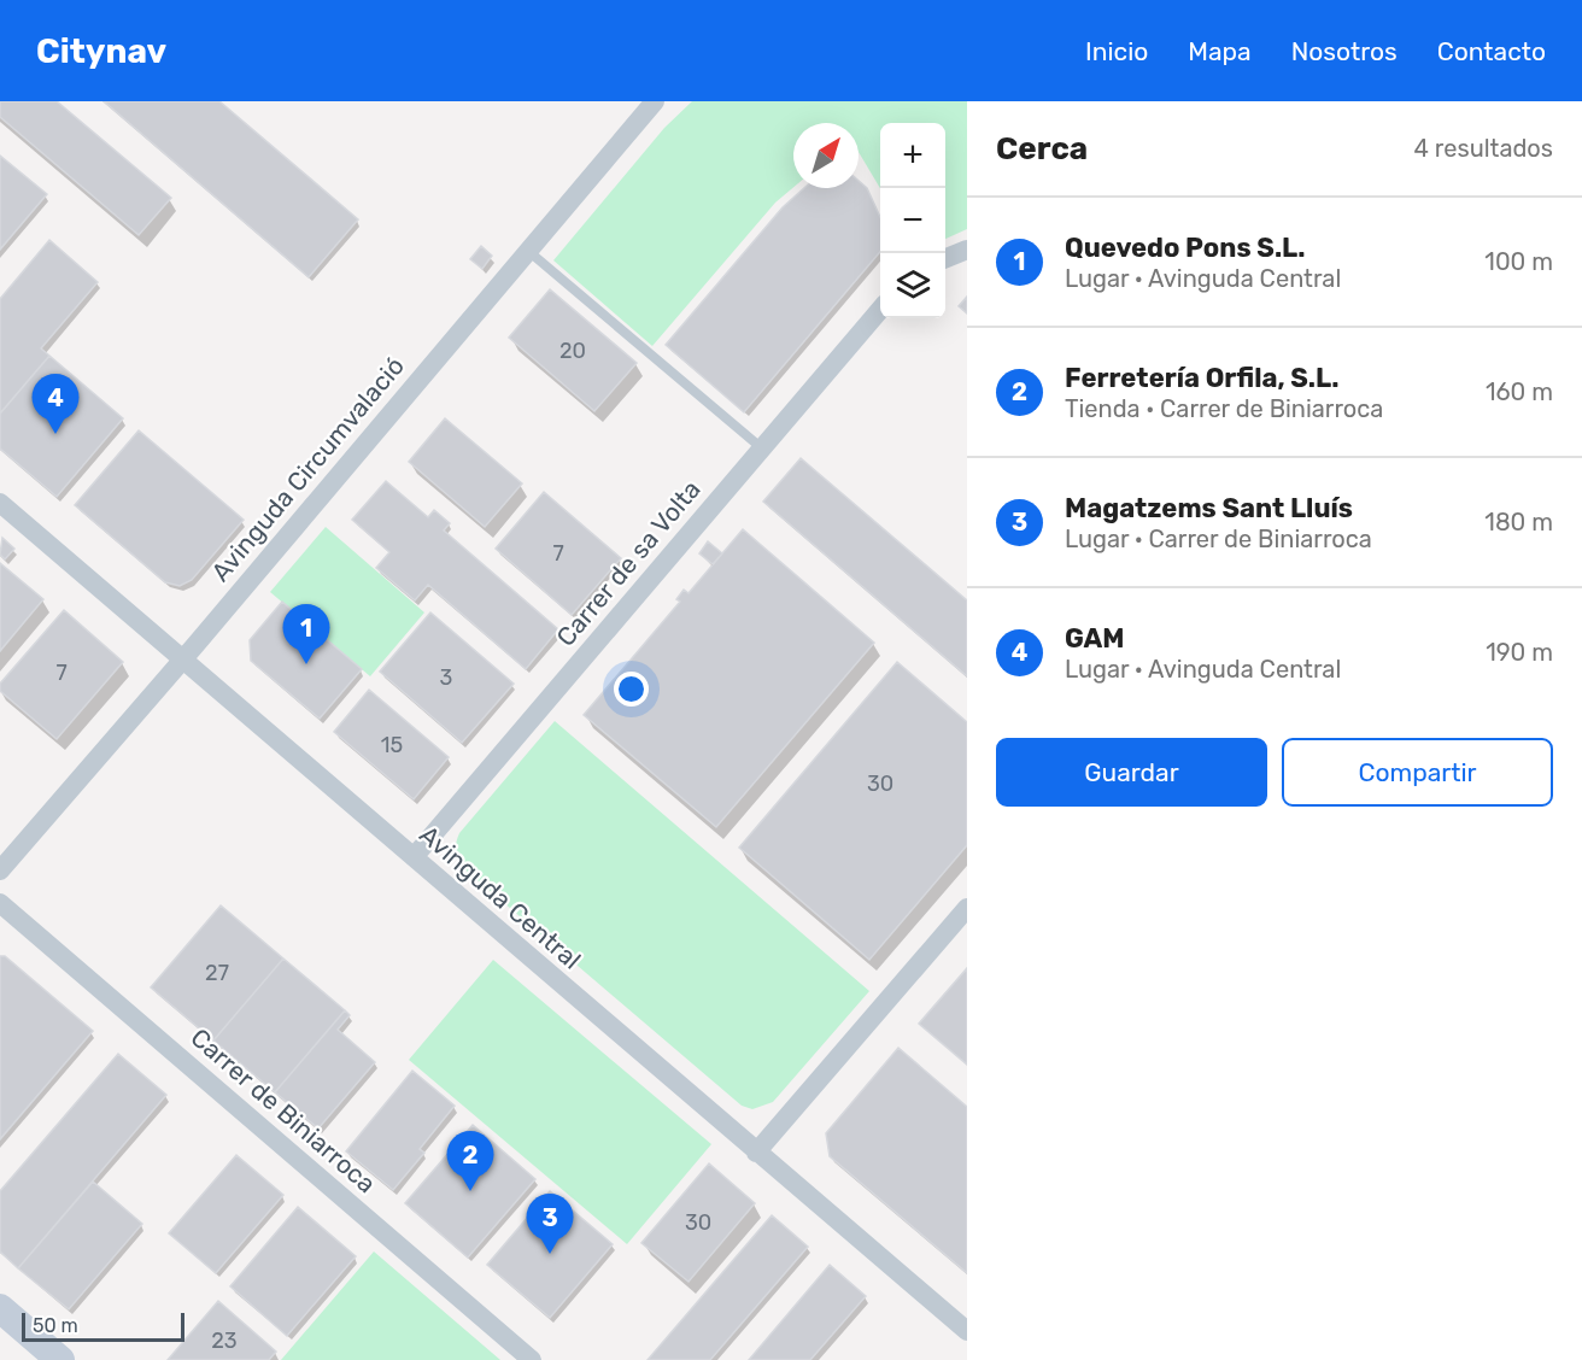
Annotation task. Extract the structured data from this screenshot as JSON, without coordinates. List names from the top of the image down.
{
  "streets": {
    "street": [
      "Avinguda Circumvalació",
      "Carrer de sa Volta",
      "Avinguda Central",
      "Carrer de Biniarroca"
    ]
  },
  "crossings": [
    ["Avinguda Circumvalació", "Avinguda Central"],
    ["Carrer de sa Volta", "Avinguda Central"]
  ],
  "house_numbers": [
    "20",
    "7",
    "7",
    "3",
    "15",
    "30",
    "27",
    "30",
    "23"
  ],
  "scale_bar": "50 m",
  "north": "top right",
  "page": {
    "header": "Citynav",
    "nav": [
      "Inicio",
      "Mapa",
      "Nosotros",
      "Contacto"
    ],
    "heading": ["Cerca", "4 resultados"],
    "map_buttons": ["+", "−"],
    "list": [
      {
        "mark": "1",
        "name": "Quevedo Pons S.L.",
        "note": "Lugar · Avinguda Central",
        "value": "100 m"
      },
      {
        "mark": "2",
        "name": "Ferretería Orfila, S.L.",
        "note": "Tienda · Carrer de Biniarroca",
        "value": "160 m"
      },
      {
        "mark": "3",
        "name": "Magatzems Sant Lluís",
        "note": "Lugar · Carrer de Biniarroca",
        "value": "180 m"
      },
      {
        "mark": "4",
        "name": "GAM",
        "note": "Lugar · Avinguda Central",
        "value": "190 m"
      }
    ],
    "pins": [
      "4",
      "1",
      "2",
      "3"
    ],
    "buttons": ["Guardar", "Compartir"],
    "scale": "50 m"
  }
}
